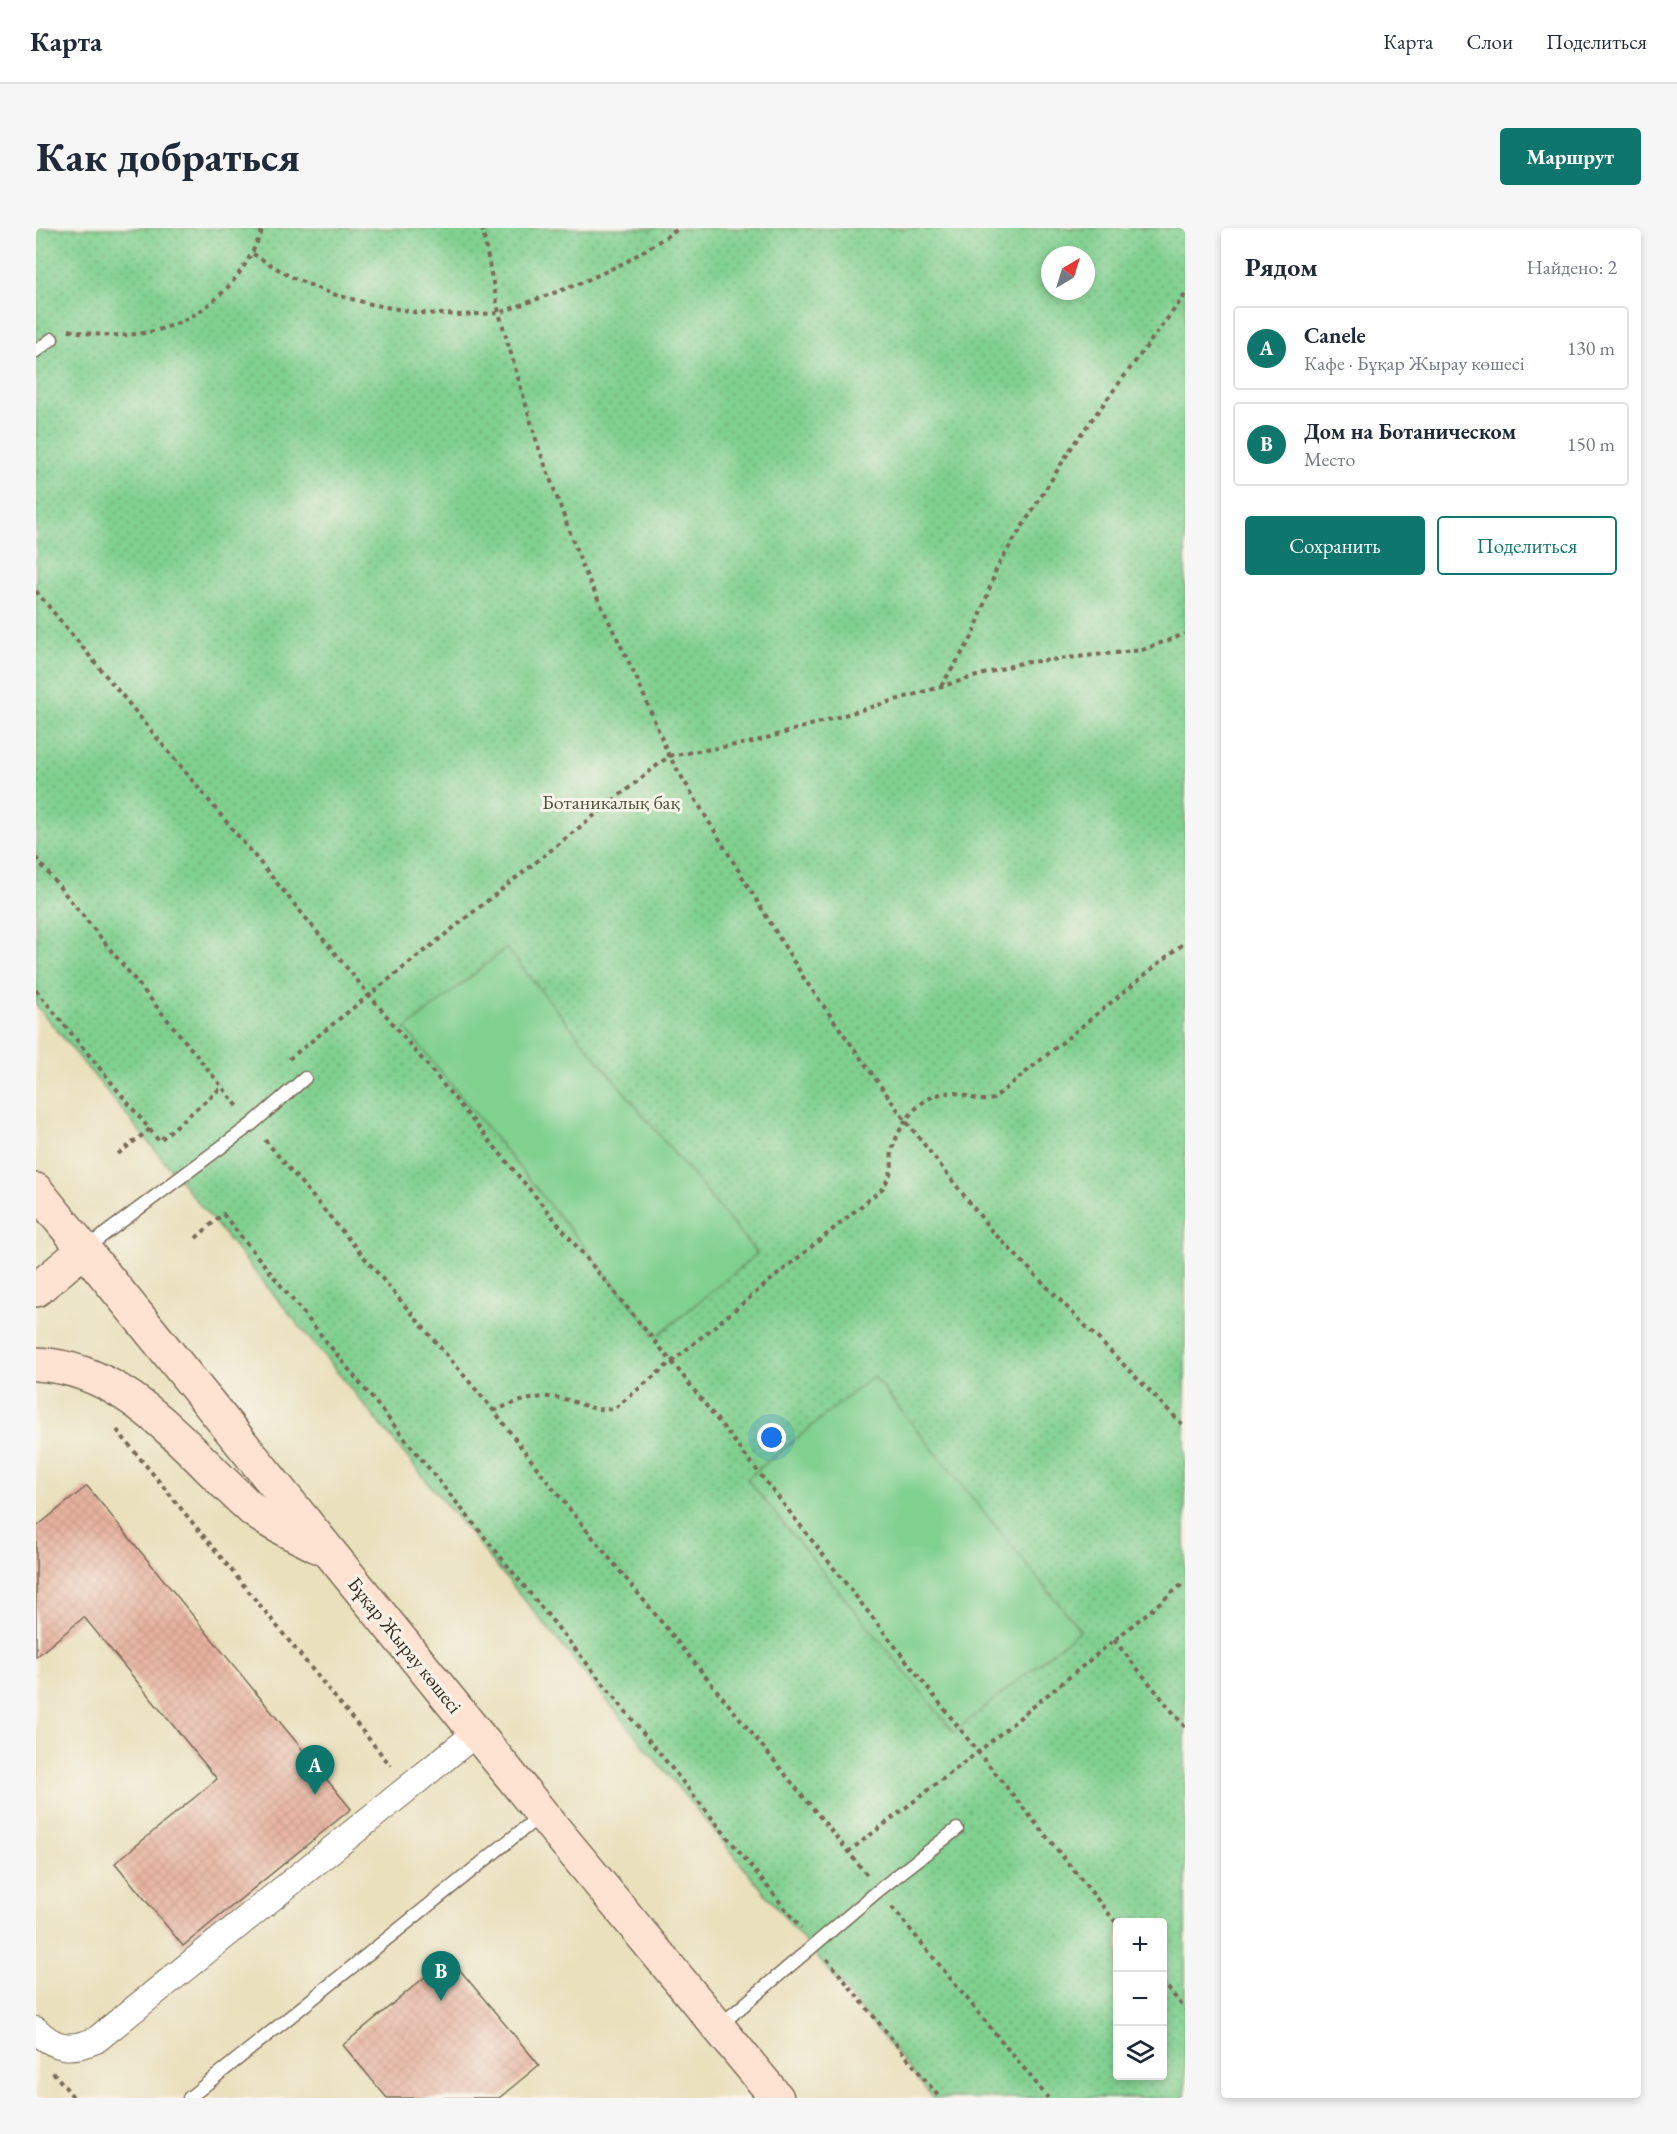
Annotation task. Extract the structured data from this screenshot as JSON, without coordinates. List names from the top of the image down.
{
  "streets": {
    "street": ["Бұқар Жырау көшесі"]
  },
  "parks": ["Ботаникалық бақ"],
  "north": "top right",
  "page": {
    "header": "Карта",
    "nav": ["Карта", "Слои", "Поделиться"],
    "buttons": [
      "Маршрут",
      ["Сохранить", "Поделиться"]
    ],
    "title": "Как добраться",
    "heading": ["Рядом", "Найдено: 2"],
    "list": [
      {
        "mark": "A",
        "name": "Canele",
        "note": "Кафе · Бұқар Жырау көшесі",
        "value": "130 m"
      },
      {
        "mark": "B",
        "name": "Дом на Ботаническом",
        "note": "Место",
        "value": "150 m"
      }
    ],
    "pins": ["A", "B"],
    "map_buttons": ["+", "−"]
  }
}
